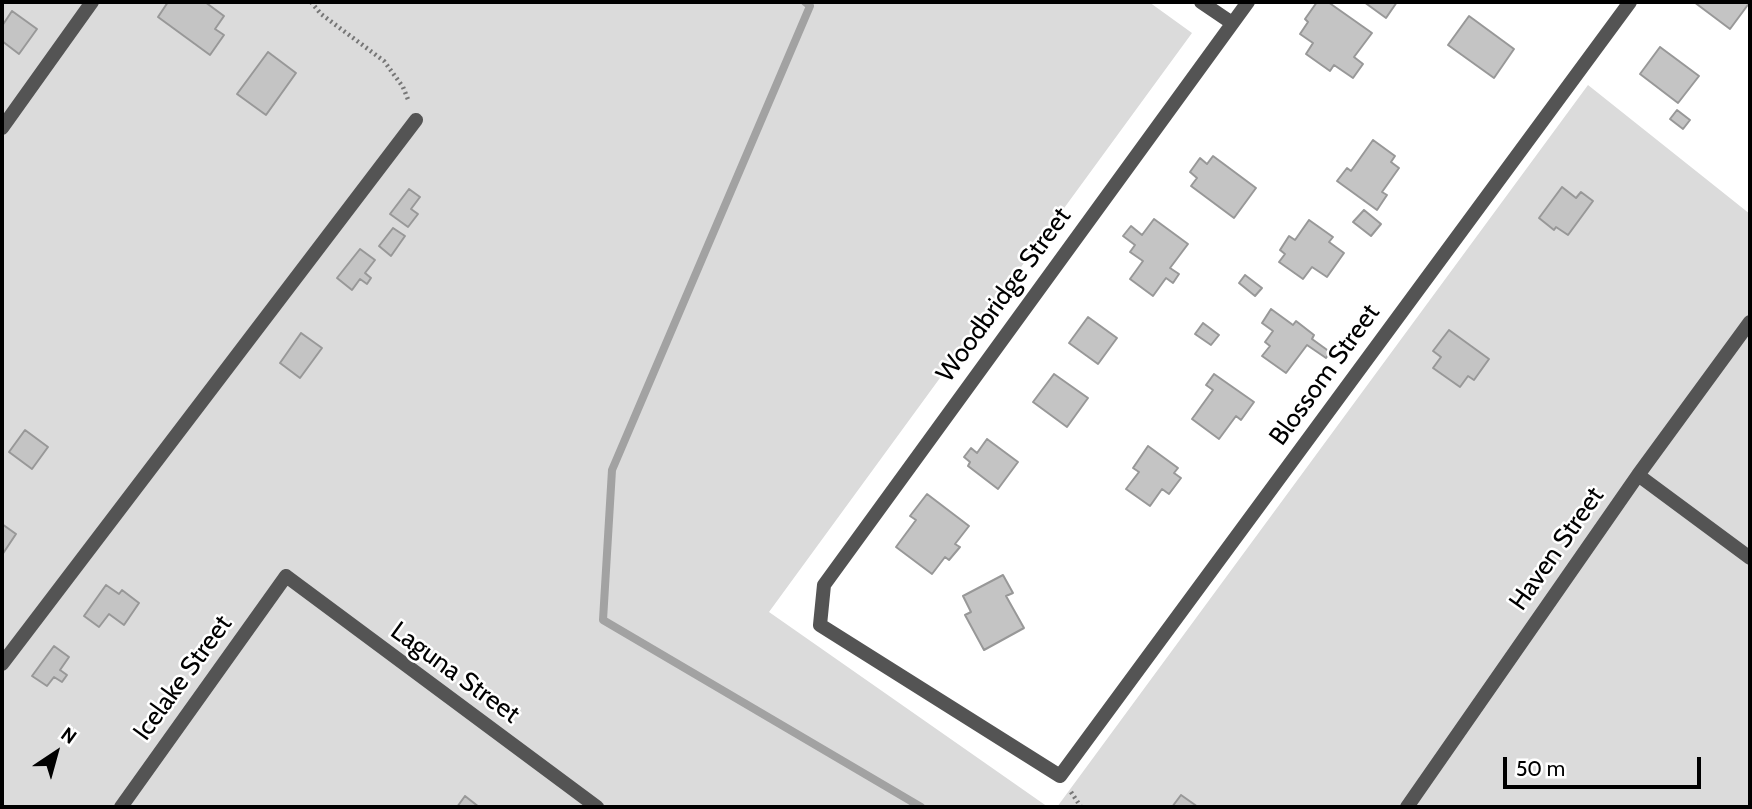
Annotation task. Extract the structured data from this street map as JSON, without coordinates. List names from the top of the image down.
{
  "streets": {
    "street": [
      "Woodbridge Street",
      "Blossom Street",
      "Haven Street",
      "Laguna Street",
      "Icelake Street"
    ]
  },
  "crossings": [
    ["Woodbridge Street", "Blossom Street"],
    ["Laguna Street", "Icelake Street"]
  ],
  "scale_bar": "50 m",
  "north": "top right"
}
